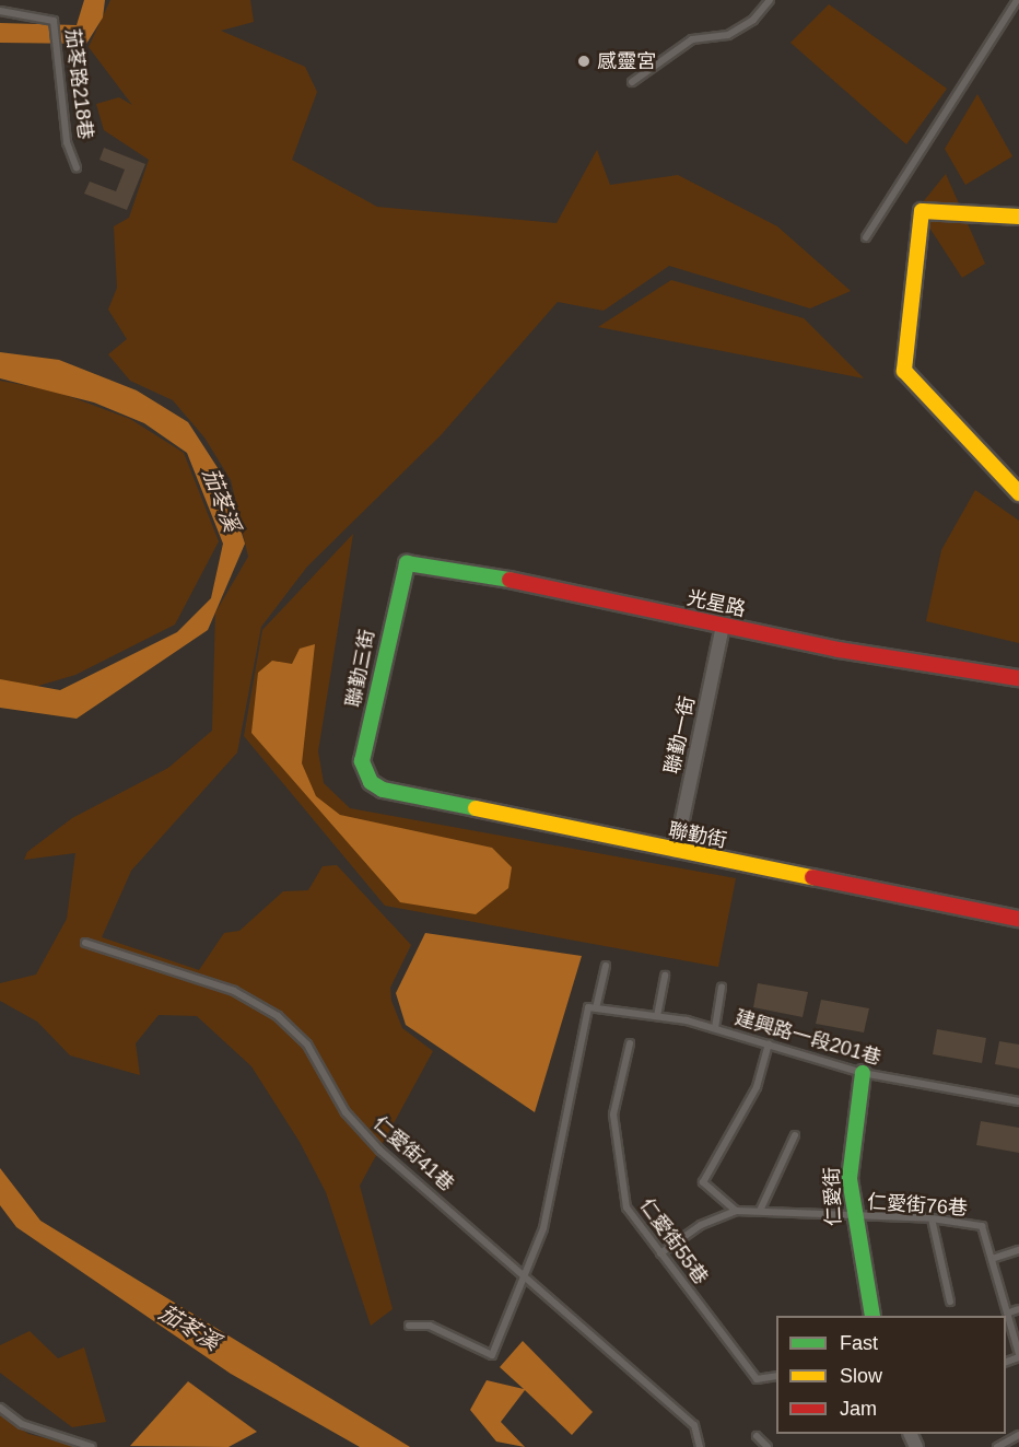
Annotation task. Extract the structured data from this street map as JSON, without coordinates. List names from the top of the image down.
{
  "streets": {
    "street": [
      "光星路",
      "聯勤三街",
      "聯勤一街",
      "聯勤街",
      "仁愛街"
    ],
    "lane": [
      "茄苳路218巷",
      "建興路一段201巷",
      "仁愛街41巷",
      "仁愛街76巷",
      "仁愛街55巷"
    ]
  },
  "crossings": [
    ["光星路", "聯勤三街"],
    ["光星路", "聯勤一街"],
    ["聯勤三街", "聯勤街"],
    ["聯勤一街", "聯勤街"],
    ["建興路一段201巷", "仁愛街41巷"],
    ["建興路一段201巷", "仁愛街"],
    ["仁愛街", "仁愛街76巷"]
  ],
  "water": ["茄苳溪"],
  "places": ["感靈宮"],
  "legend": ["Fast", "Slow", "Jam"]
}
